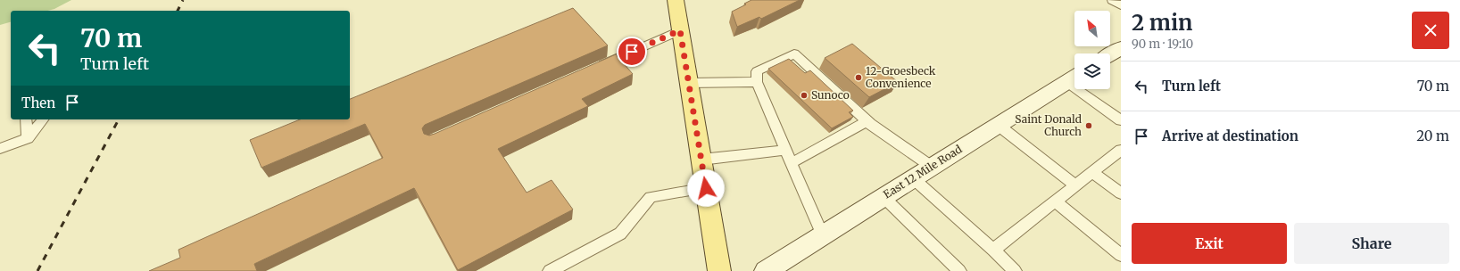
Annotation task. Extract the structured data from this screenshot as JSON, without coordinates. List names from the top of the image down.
{
  "streets": {
    "main road": ["East 12 Mile Road"]
  },
  "places": ["12-Groesbeck Convenience", "Sunoco", "Saint Donald Church"],
  "north": "top left",
  "page": {
    "heading": ["2 min", "90 m · 19:10"],
    "turn": ["70 m", "Turn left"],
    "list": [
      {
        "name": "Turn left",
        "value": "70 m"
      },
      {
        "name": "Arrive at destination",
        "value": "20 m"
      }
    ],
    "then": "Then",
    "buttons": ["Exit", "Share"]
  }
}
